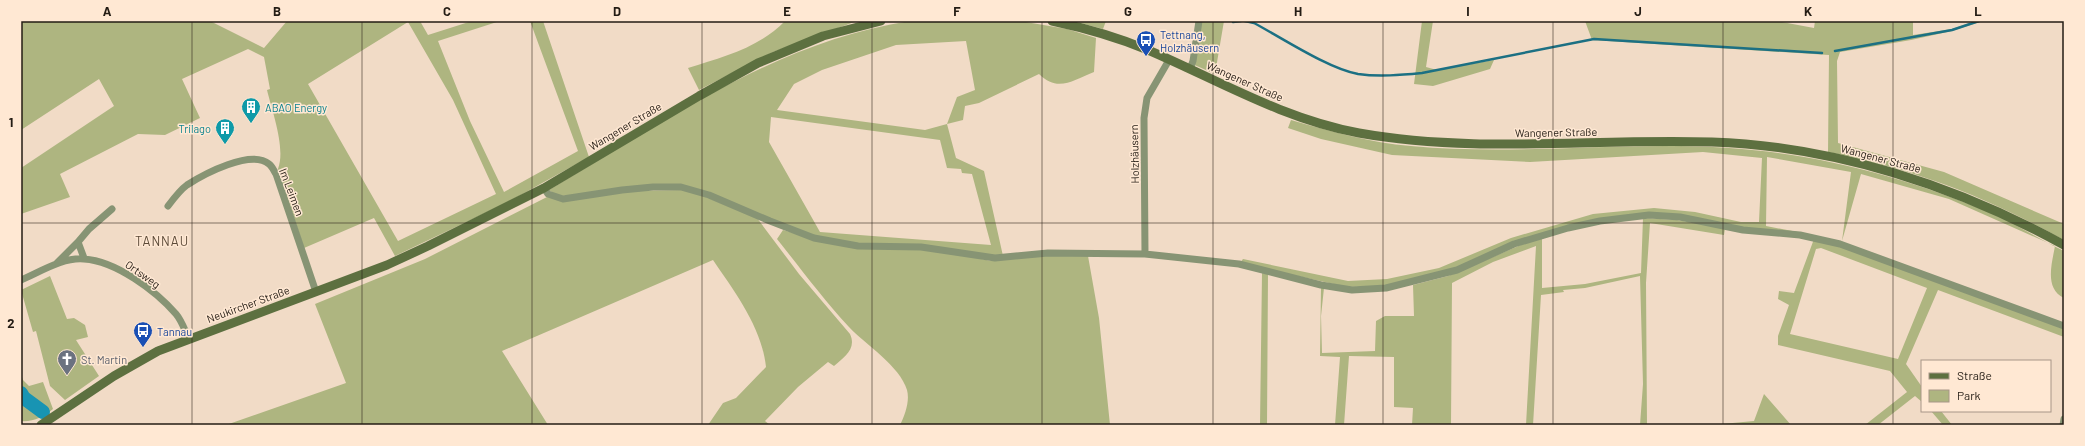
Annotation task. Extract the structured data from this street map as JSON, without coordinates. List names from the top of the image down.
{
  "streets": {
    "main road": ["Wangener Straße", "Neukircher Straße"],
    "street": ["Holzhäusern", "Im Leimen", "Ortsweg"]
  },
  "crossings": [
    ["Wangener Straße", "Holzhäusern"],
    ["Wangener Straße", "Neukircher Straße"],
    ["Im Leimen", "Neukircher Straße"],
    ["Ortsweg", "Neukircher Straße"]
  ],
  "districts": ["TANNAU"],
  "places": {
    "bus stop": ["Tettnang, Holzhäusern", "Tannau"],
    "building": ["ABAO Energy", "Trilago"],
    "church": ["St. Martin"]
  },
  "legend": ["Straße", "Park"],
  "grid": {
    "columns": [
      "A",
      "B",
      "C",
      "D",
      "E",
      "F",
      "G",
      "H",
      "I",
      "J",
      "K",
      "L"
    ],
    "rows": ["1", "2"]
  }
}
